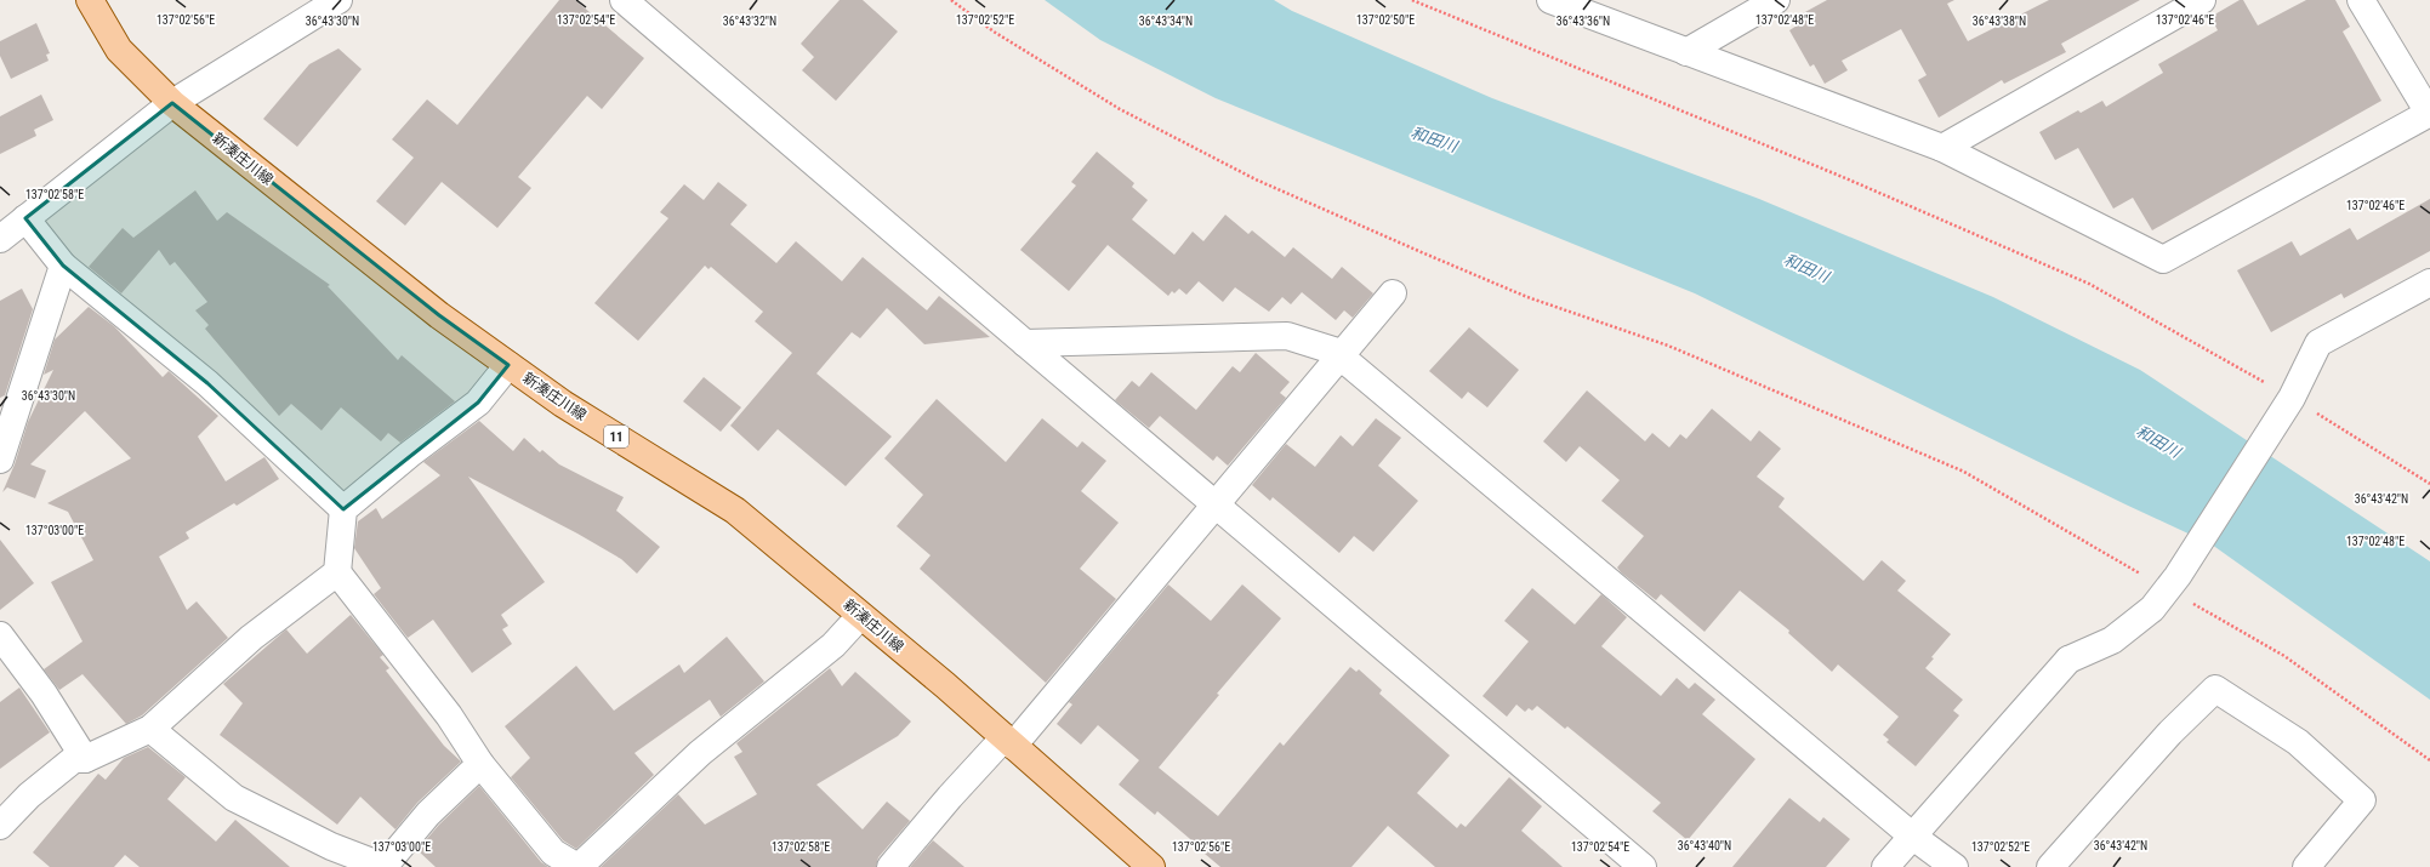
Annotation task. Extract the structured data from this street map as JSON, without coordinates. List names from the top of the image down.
{
  "streets": {
    "main road": ["新湊庄川線", "11"]
  },
  "water": ["和田川"],
  "coordinates": [
    "137°02'56\"E",
    "137°02'54\"E",
    "137°02'52\"E",
    "137°02'50\"E",
    "137°02'48\"E",
    "137°02'46\"E",
    "36°43'30\"N",
    "36°43'32\"N",
    "36°43'34\"N",
    "36°43'36\"N",
    "36°43'38\"N",
    "137°02'58\"E",
    "36°43'42\"N",
    "137°03'00\"E",
    "36°43'40\"N"
  ]
}
